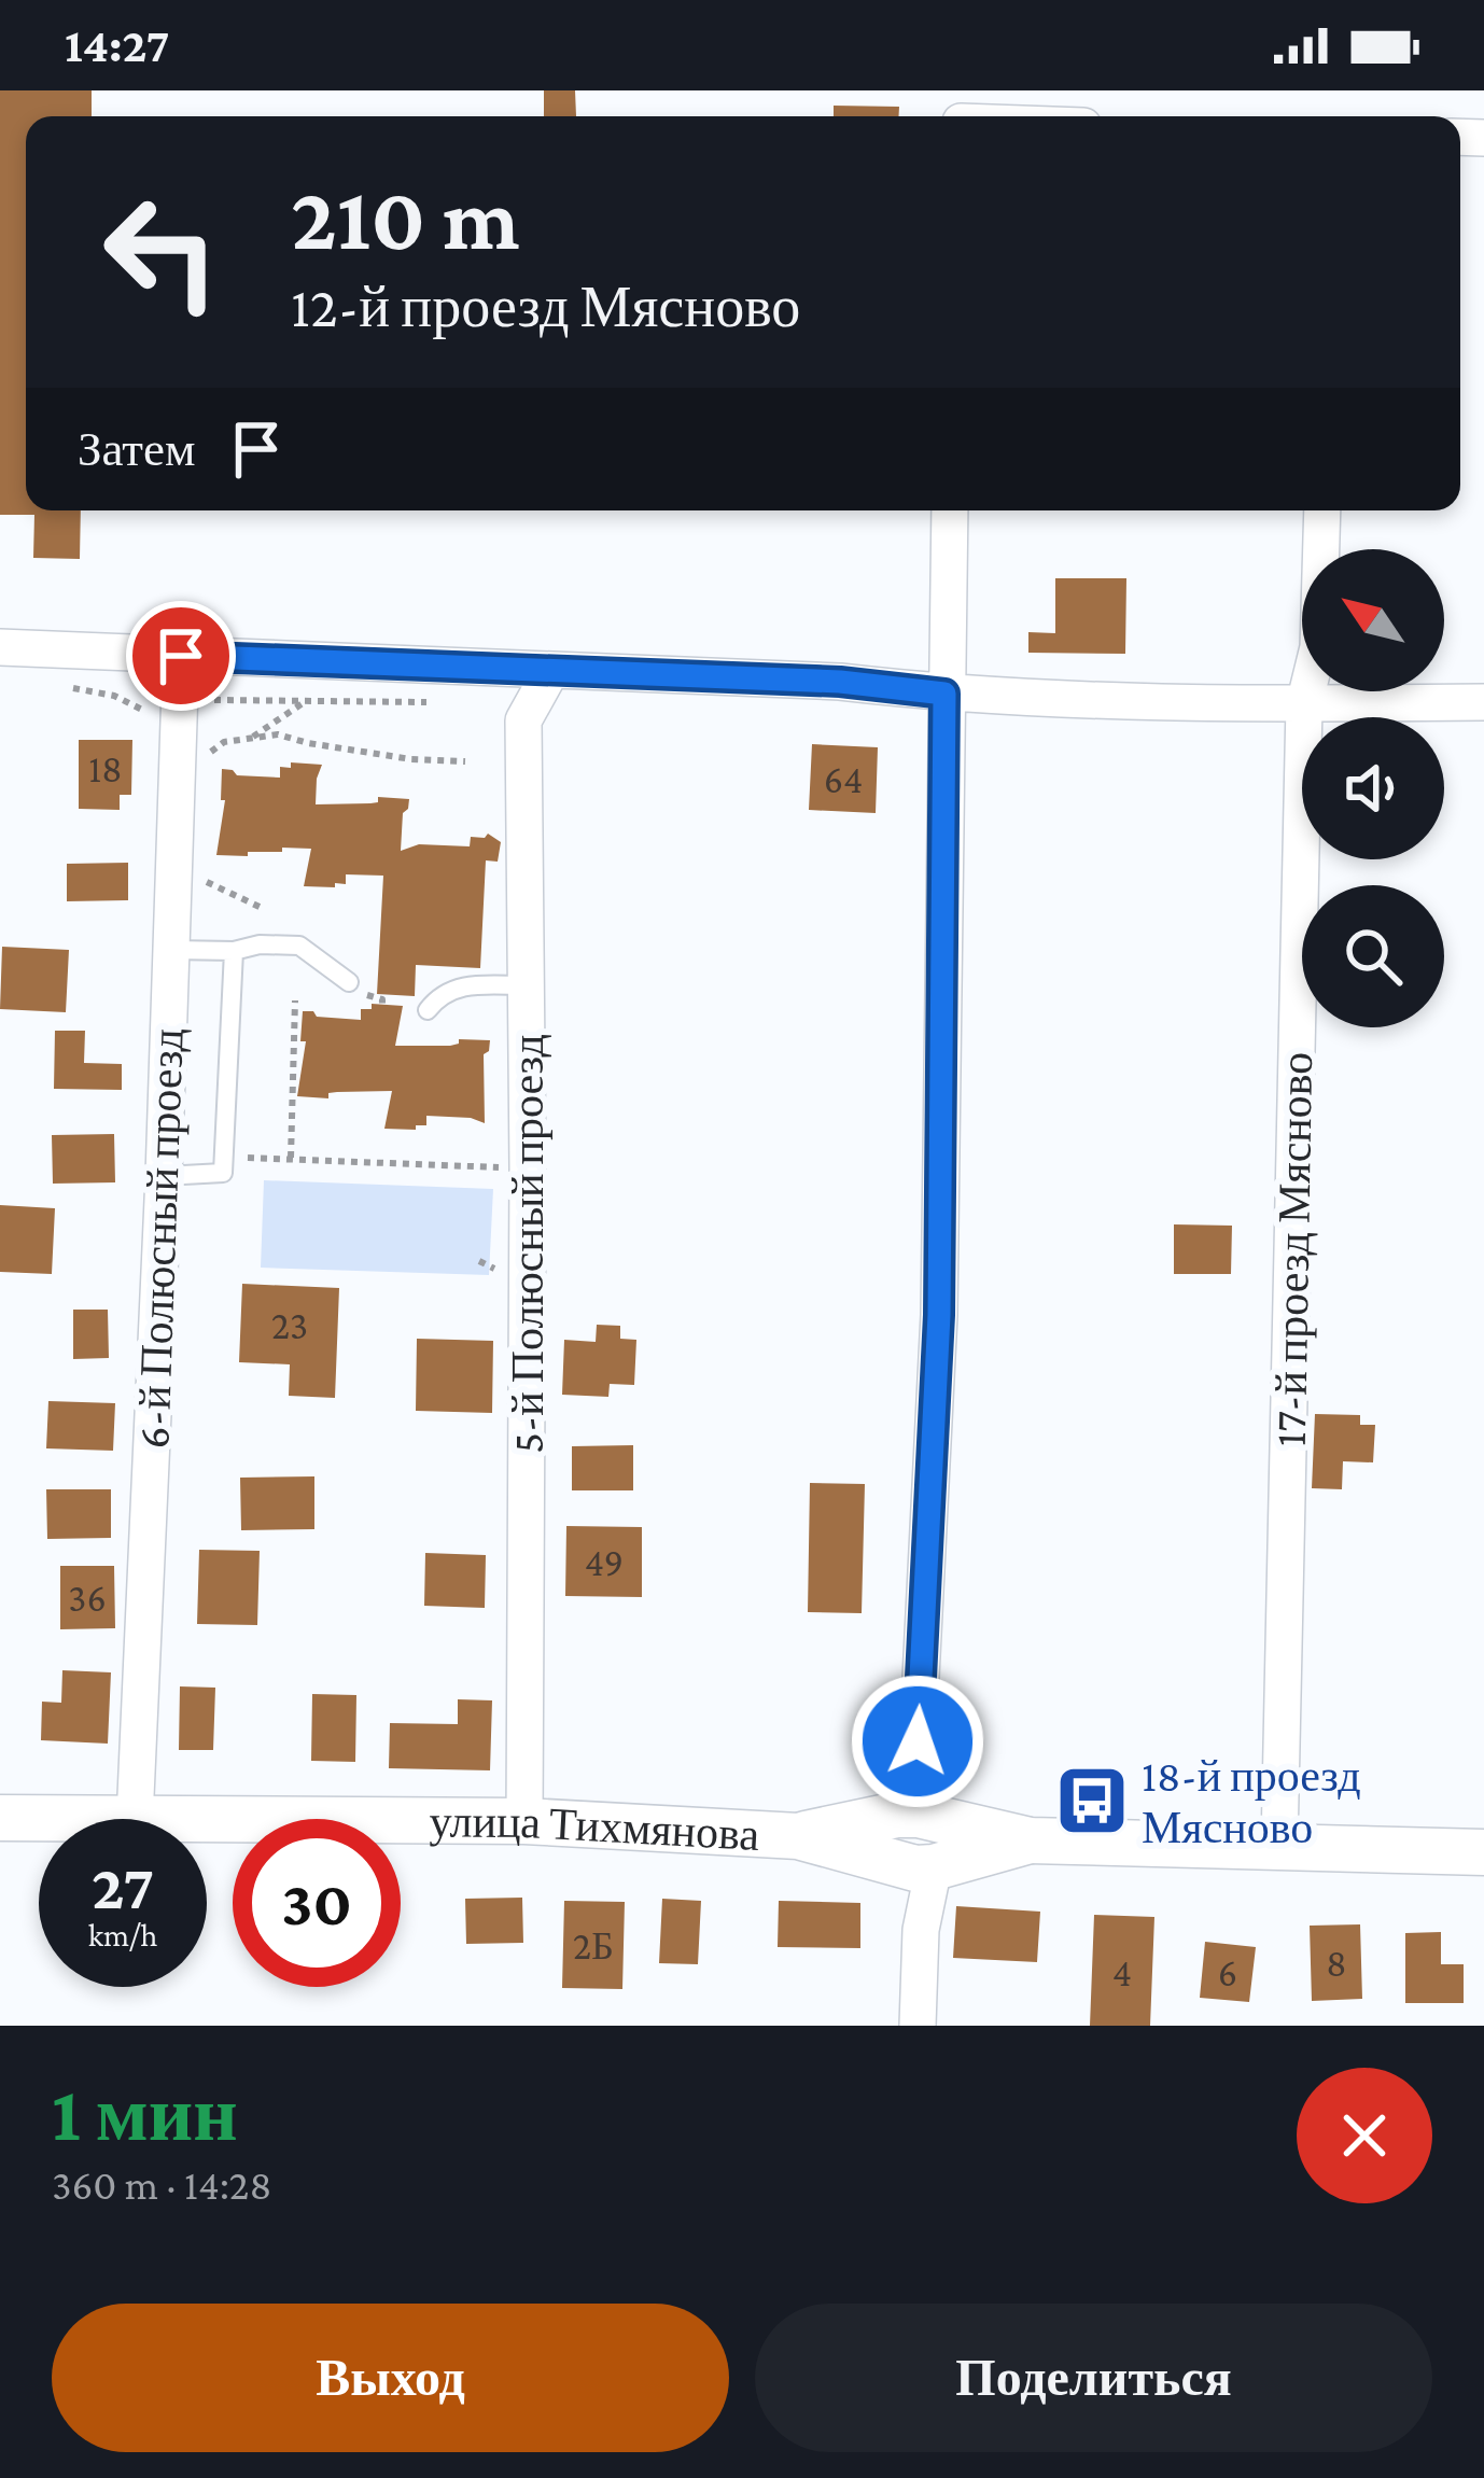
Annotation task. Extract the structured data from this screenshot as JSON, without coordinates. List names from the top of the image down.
{
  "streets": {
    "street": [
      "6-й Полюсный проезд",
      "5-й Полюсный проезд",
      "17-й проезд Мясново",
      "улица Тихмянова"
    ]
  },
  "crossings": [
    ["5-й Полюсный проезд", "улица Тихмянова"],
    ["17-й проезд Мясново", "улица Тихмянова"]
  ],
  "places": {
    "bus stop": ["18-й проезд Мясново"]
  },
  "house_numbers": [
    "18",
    "64",
    "23",
    "49",
    "36",
    "2Б",
    "8",
    "4",
    "6"
  ],
  "north": "top left",
  "page": {
    "status": "14:27",
    "turn": ["210 m", "12-й проезд Мясново"],
    "then": "Затем",
    "speed": "27 km/h",
    "limit": "30",
    "heading": ["1 мин", "360 m · 14:28"],
    "buttons": ["Выход", "Поделиться"]
  }
}
